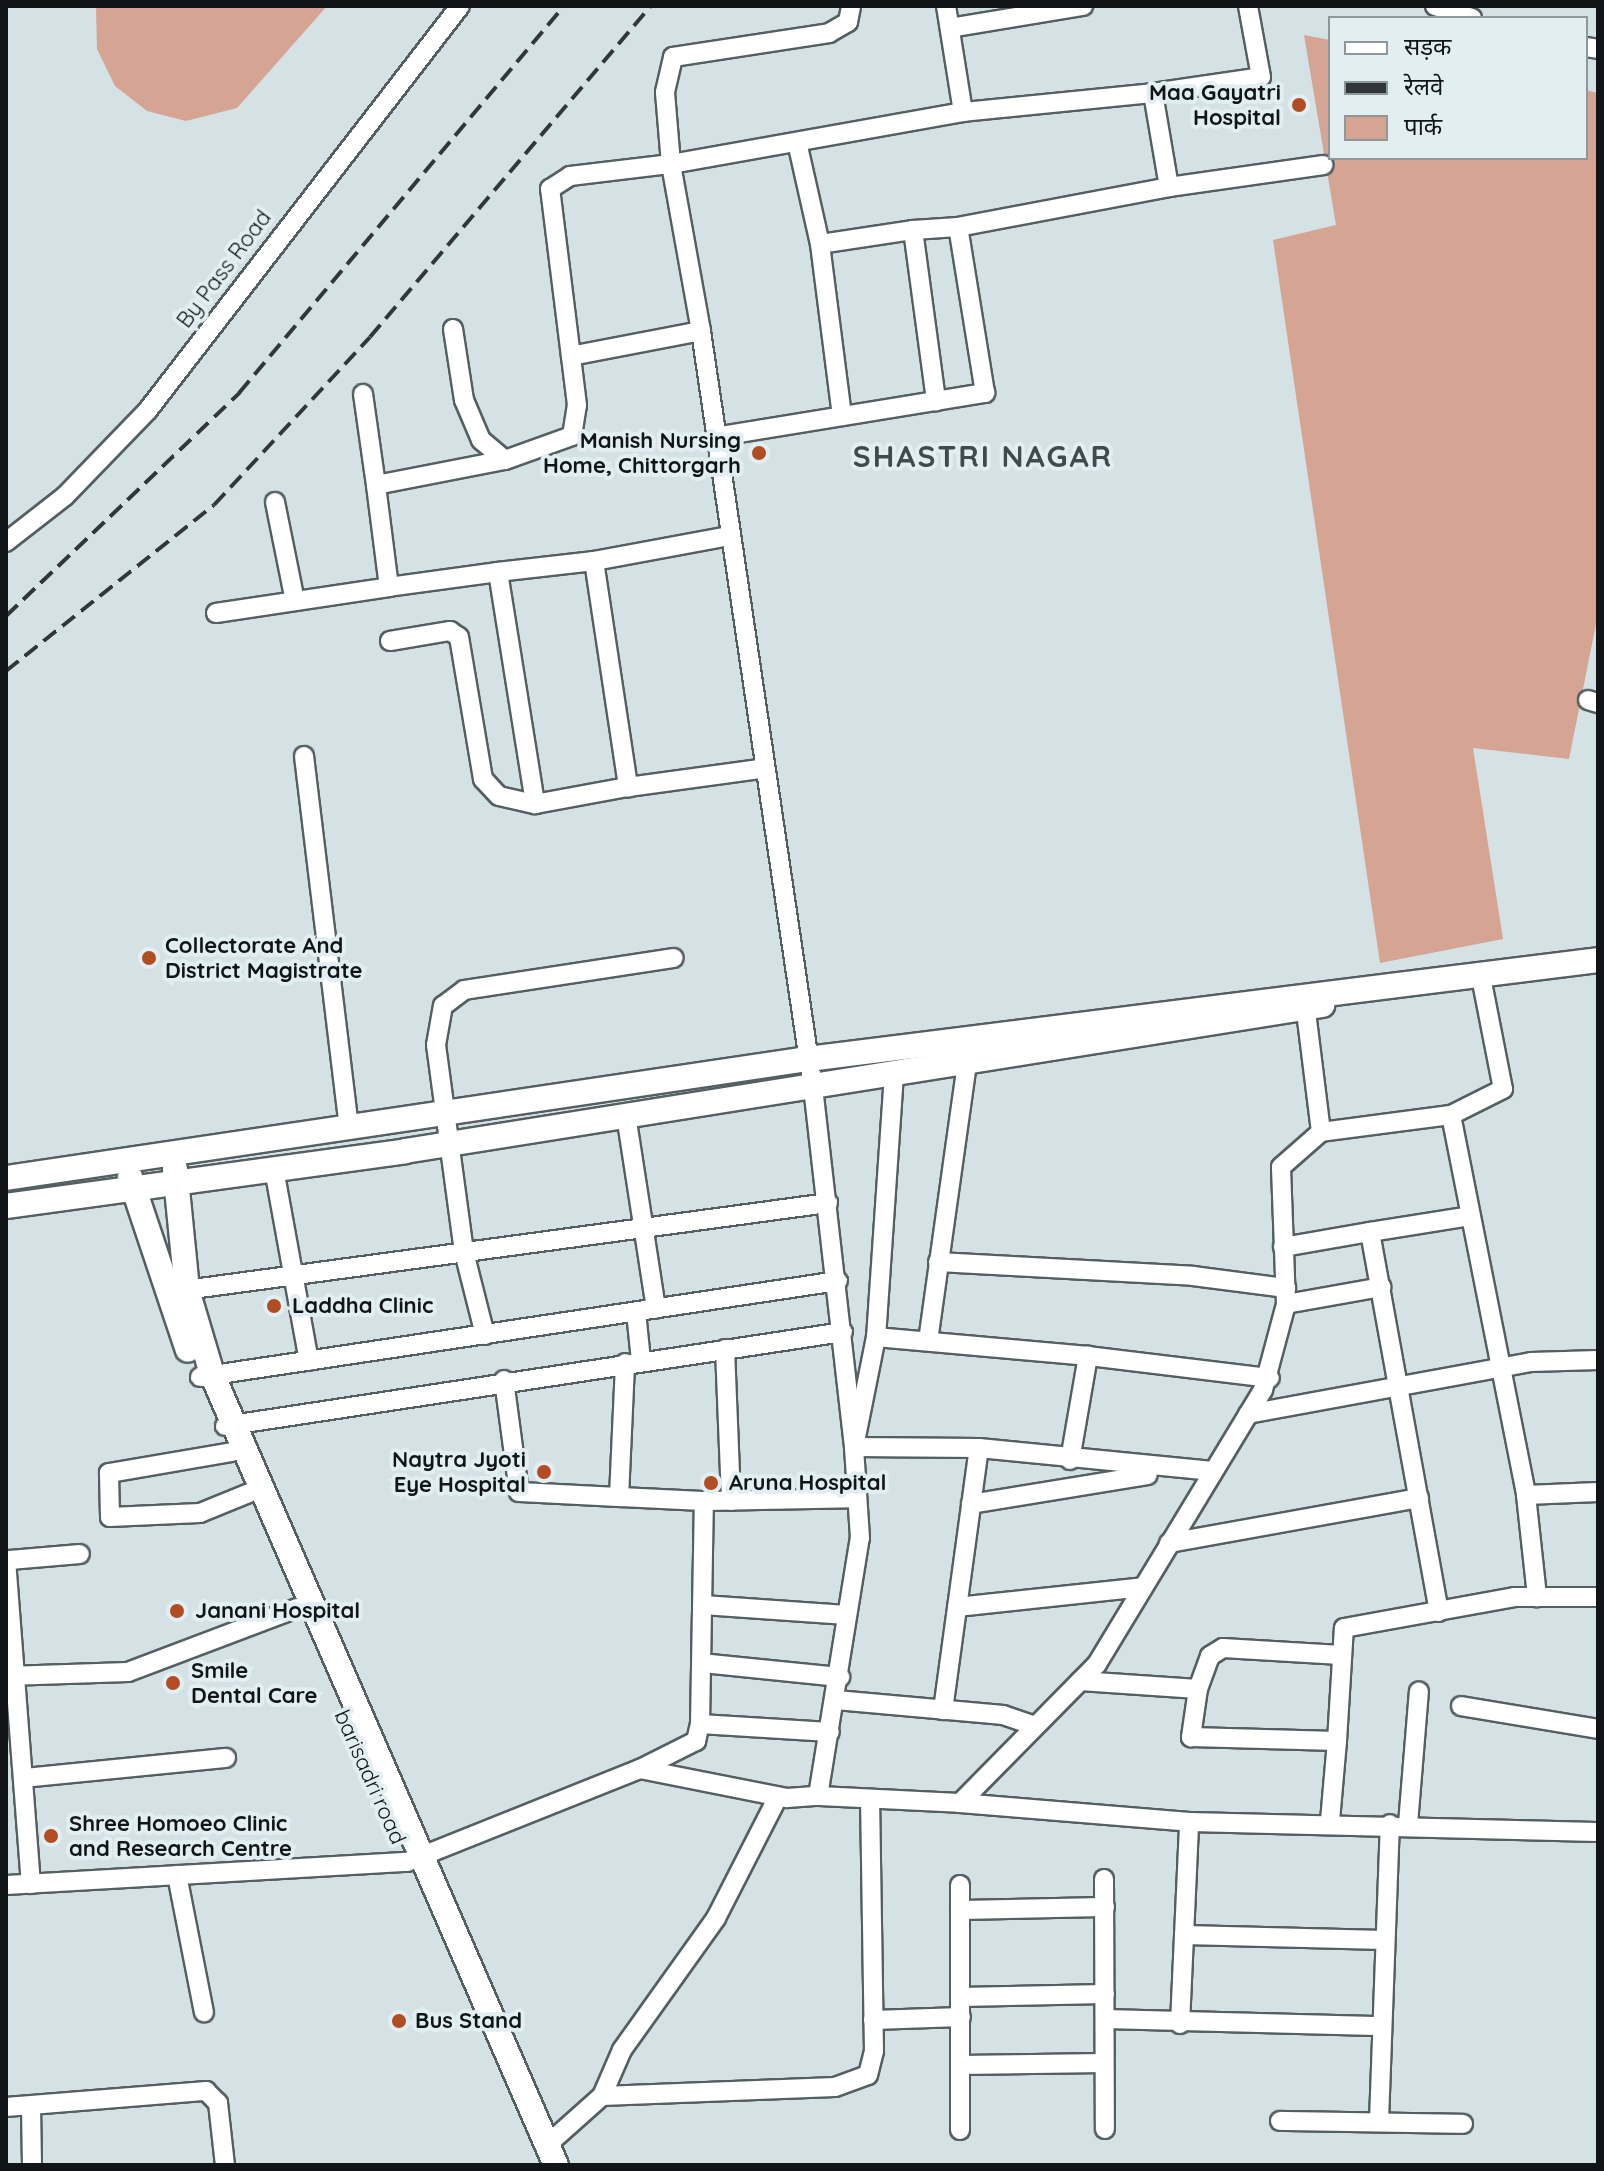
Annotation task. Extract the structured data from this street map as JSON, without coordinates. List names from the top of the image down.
{
  "streets": {
    "main road": ["barisadri road"],
    "street": ["By Pass Road"]
  },
  "districts": ["SHASTRI NAGAR"],
  "places": [
    "Maa Gayatri Hospital",
    "Manish Nursing Home, Chittorgarh",
    "Collectorate And District Magistrate",
    "Laddha Clinic",
    "Naytra Jyoti Eye Hospital",
    "Aruna Hospital",
    "Janani Hospital",
    "Smile Dental Care",
    "Shree Homoeo Clinic and Research Centre",
    "Bus Stand"
  ],
  "legend": ["सड़क", "रेलवे", "पार्क"]
}
